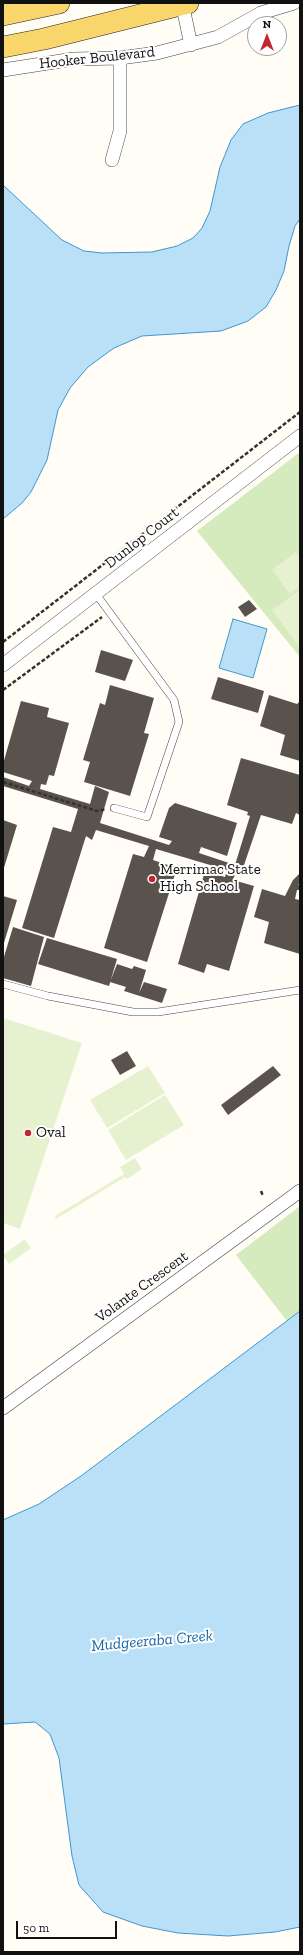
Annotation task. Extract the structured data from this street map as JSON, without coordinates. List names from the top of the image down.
{
  "streets": {
    "main road": ["Hooker Boulevard"],
    "street": ["Dunlop Court", "Volante Crescent"]
  },
  "water": ["Mudgeeraba Creek"],
  "places": ["Merrimac State High School", "Oval"],
  "scale_bar": "50 m",
  "north": "top"
}
